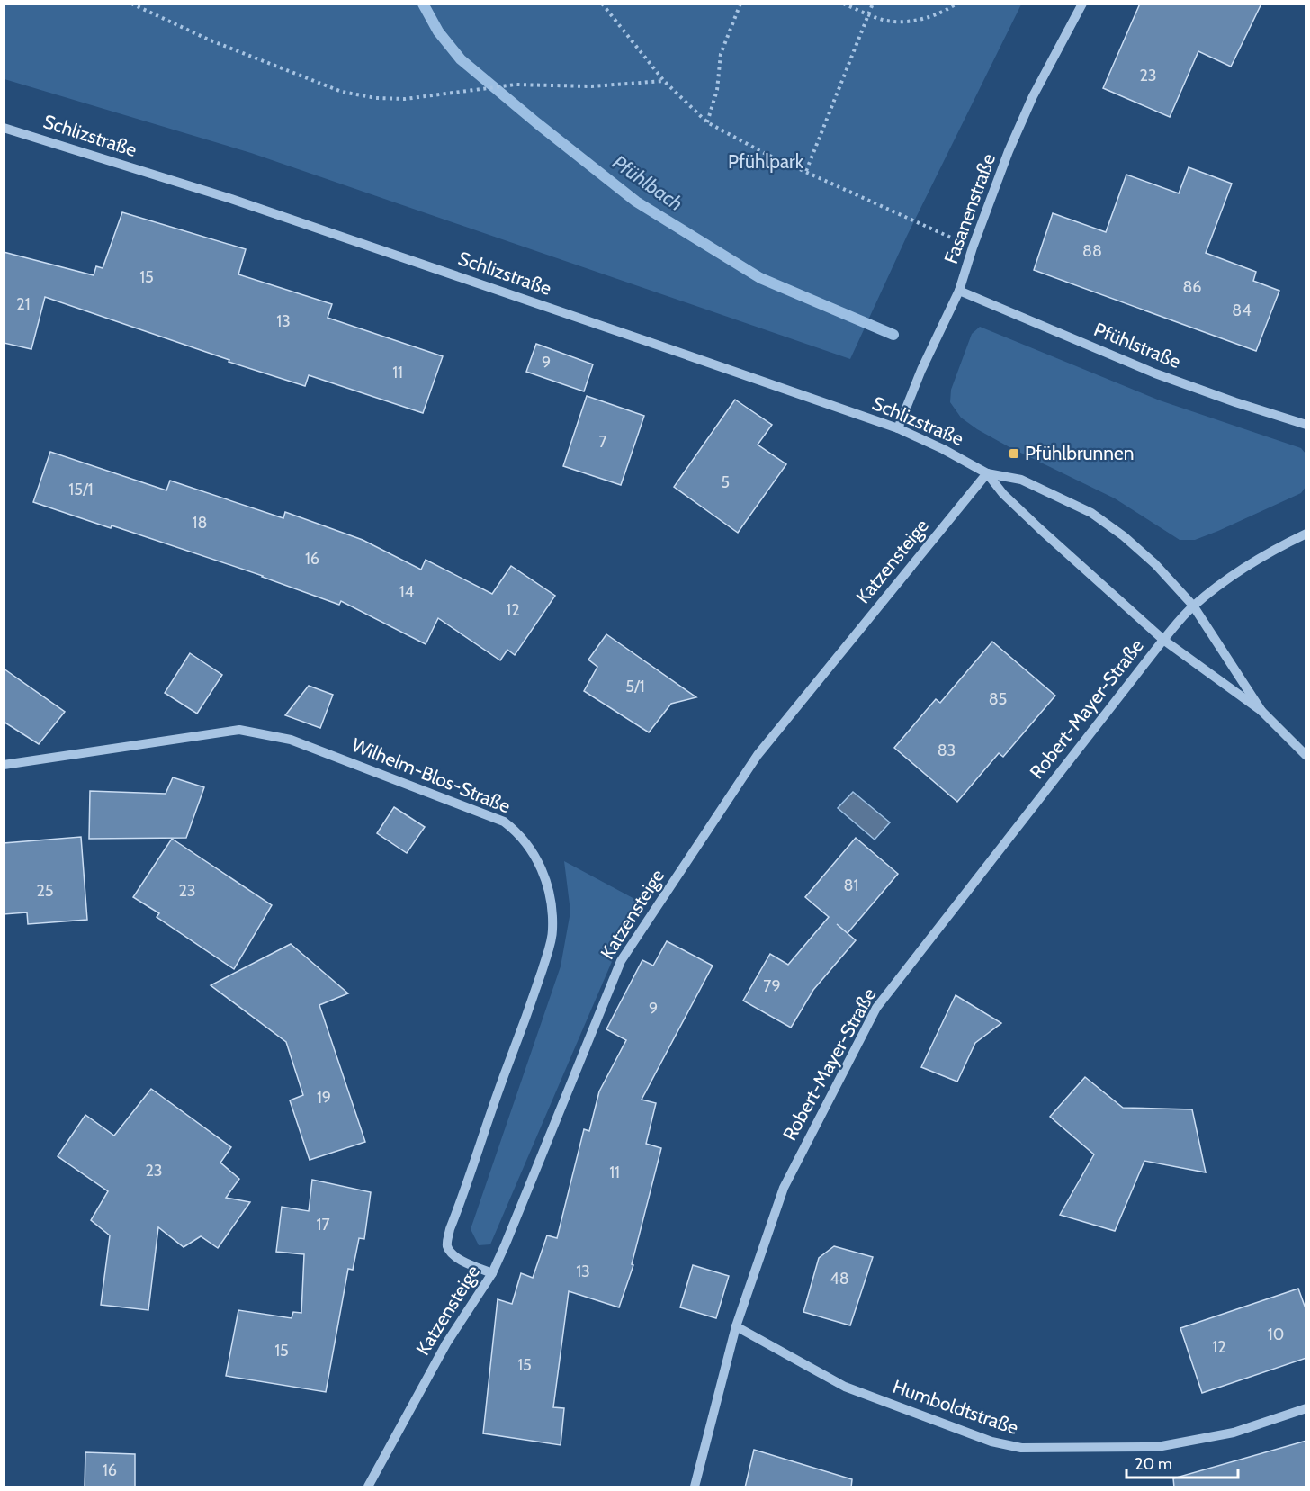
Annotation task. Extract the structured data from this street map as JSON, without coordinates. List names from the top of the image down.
{
  "streets": {
    "street": [
      "Schlizstraße",
      "Fasanenstraße",
      "Pfühlstraße",
      "Katzensteige",
      "Robert-Mayer-Straße",
      "Wilhelm-Blos-Straße",
      "Humboldtstraße"
    ]
  },
  "crossings": [
    ["Schlizstraße", "Fasanenstraße"],
    ["Schlizstraße", "Katzensteige"],
    ["Schlizstraße", "Robert-Mayer-Straße"],
    ["Fasanenstraße", "Pfühlstraße"],
    ["Katzensteige", "Wilhelm-Blos-Straße"],
    ["Robert-Mayer-Straße", "Humboldtstraße"]
  ],
  "water": ["Pfühlbach"],
  "parks": ["Pfühlpark"],
  "places": {
    "transit": ["Pfühlbrunnen"]
  },
  "house_numbers": [
    "23",
    "88",
    "15",
    "86",
    "21",
    "84",
    "13",
    "9",
    "11",
    "7",
    "5",
    "15/1",
    "18",
    "16",
    "14",
    "12",
    "5/1",
    "85",
    "83",
    "81",
    "25",
    "23",
    "79",
    "9",
    "19",
    "23",
    "11",
    "17",
    "13",
    "48",
    "10",
    "12",
    "15",
    "15",
    "16"
  ],
  "scale_bar": "20 m"
}
